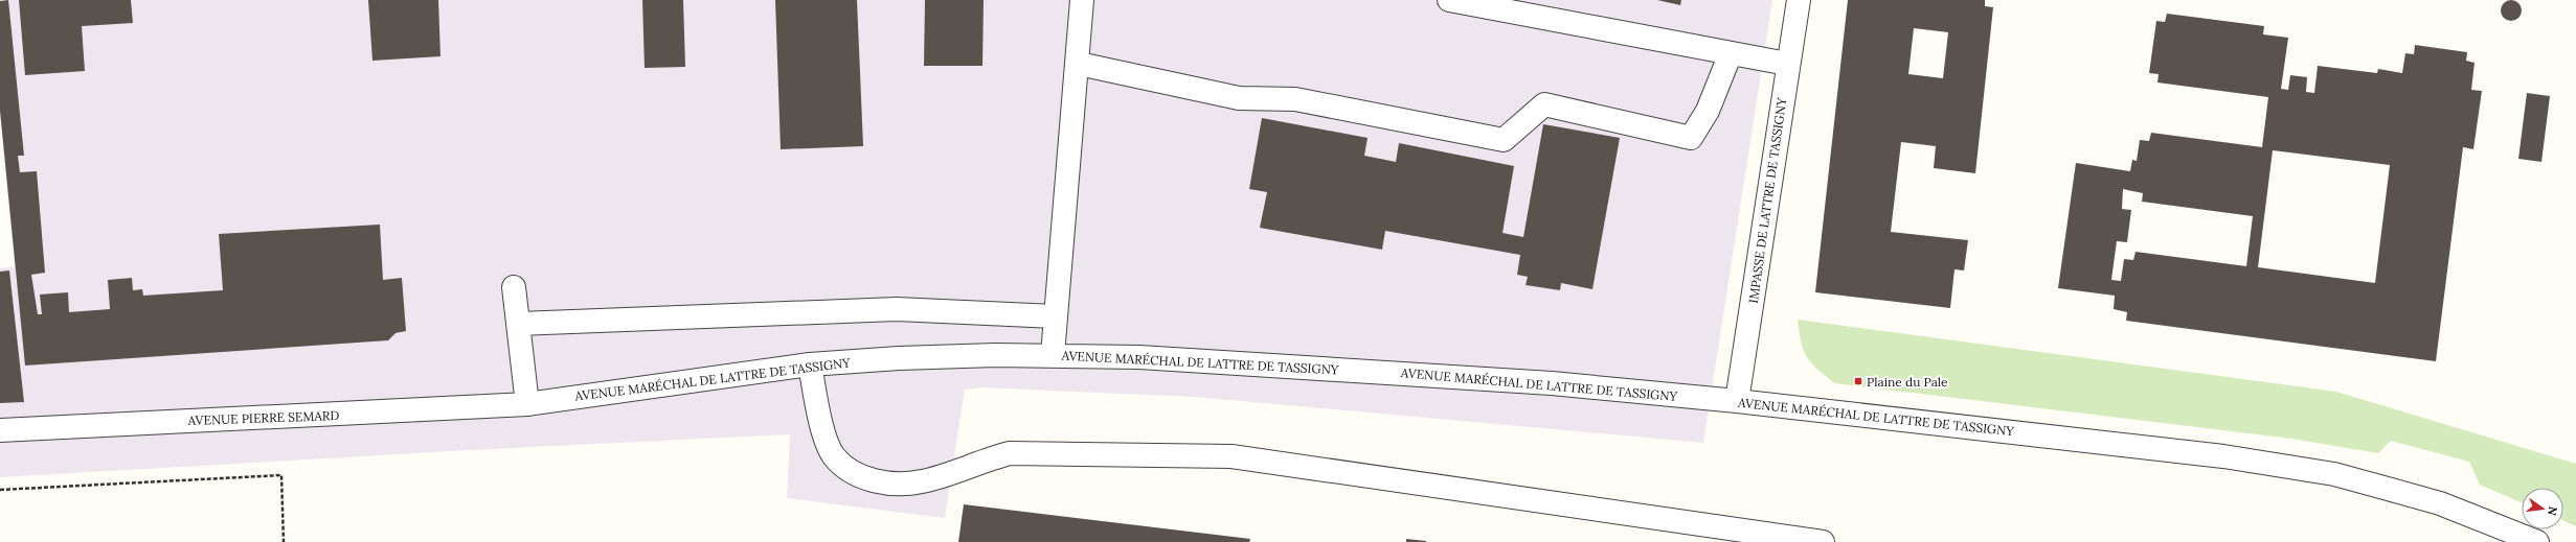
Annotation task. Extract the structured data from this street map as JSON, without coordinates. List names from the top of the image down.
{
  "streets": {
    "street": ["IMPASSE DE LATTRE DE TASSIGNY", "AVENUE MARÉCHAL DE LATTRE DE TASSIGNY", "AVENUE PIERRE SEMARD"]
  },
  "crossings": [
    ["IMPASSE DE LATTRE DE TASSIGNY", "AVENUE MARÉCHAL DE LATTRE DE TASSIGNY"],
    ["AVENUE MARÉCHAL DE LATTRE DE TASSIGNY", "AVENUE PIERRE SEMARD"]
  ],
  "places": {
    "transit": ["Plaine du Pale"]
  },
  "north": "right"
}
